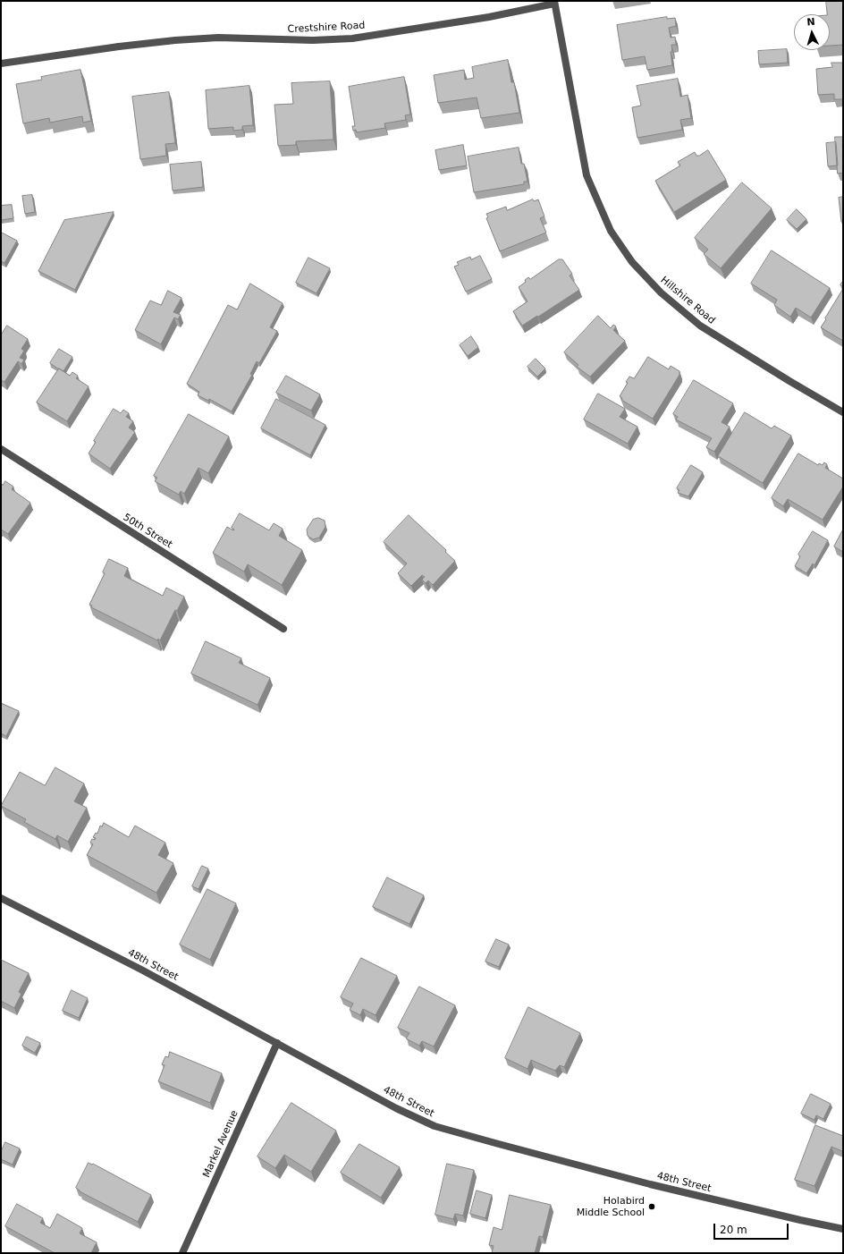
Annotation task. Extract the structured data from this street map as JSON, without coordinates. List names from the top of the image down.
{
  "streets": {
    "street": [
      "Crestshire Road",
      "Hillshire Road",
      "50th Street",
      "48th Street",
      "Markel Avenue"
    ]
  },
  "crossings": [
    ["Crestshire Road", "Hillshire Road"],
    ["48th Street", "Markel Avenue"]
  ],
  "places": ["Holabird Middle School"],
  "scale_bar": "20 m",
  "north": "top"
}
